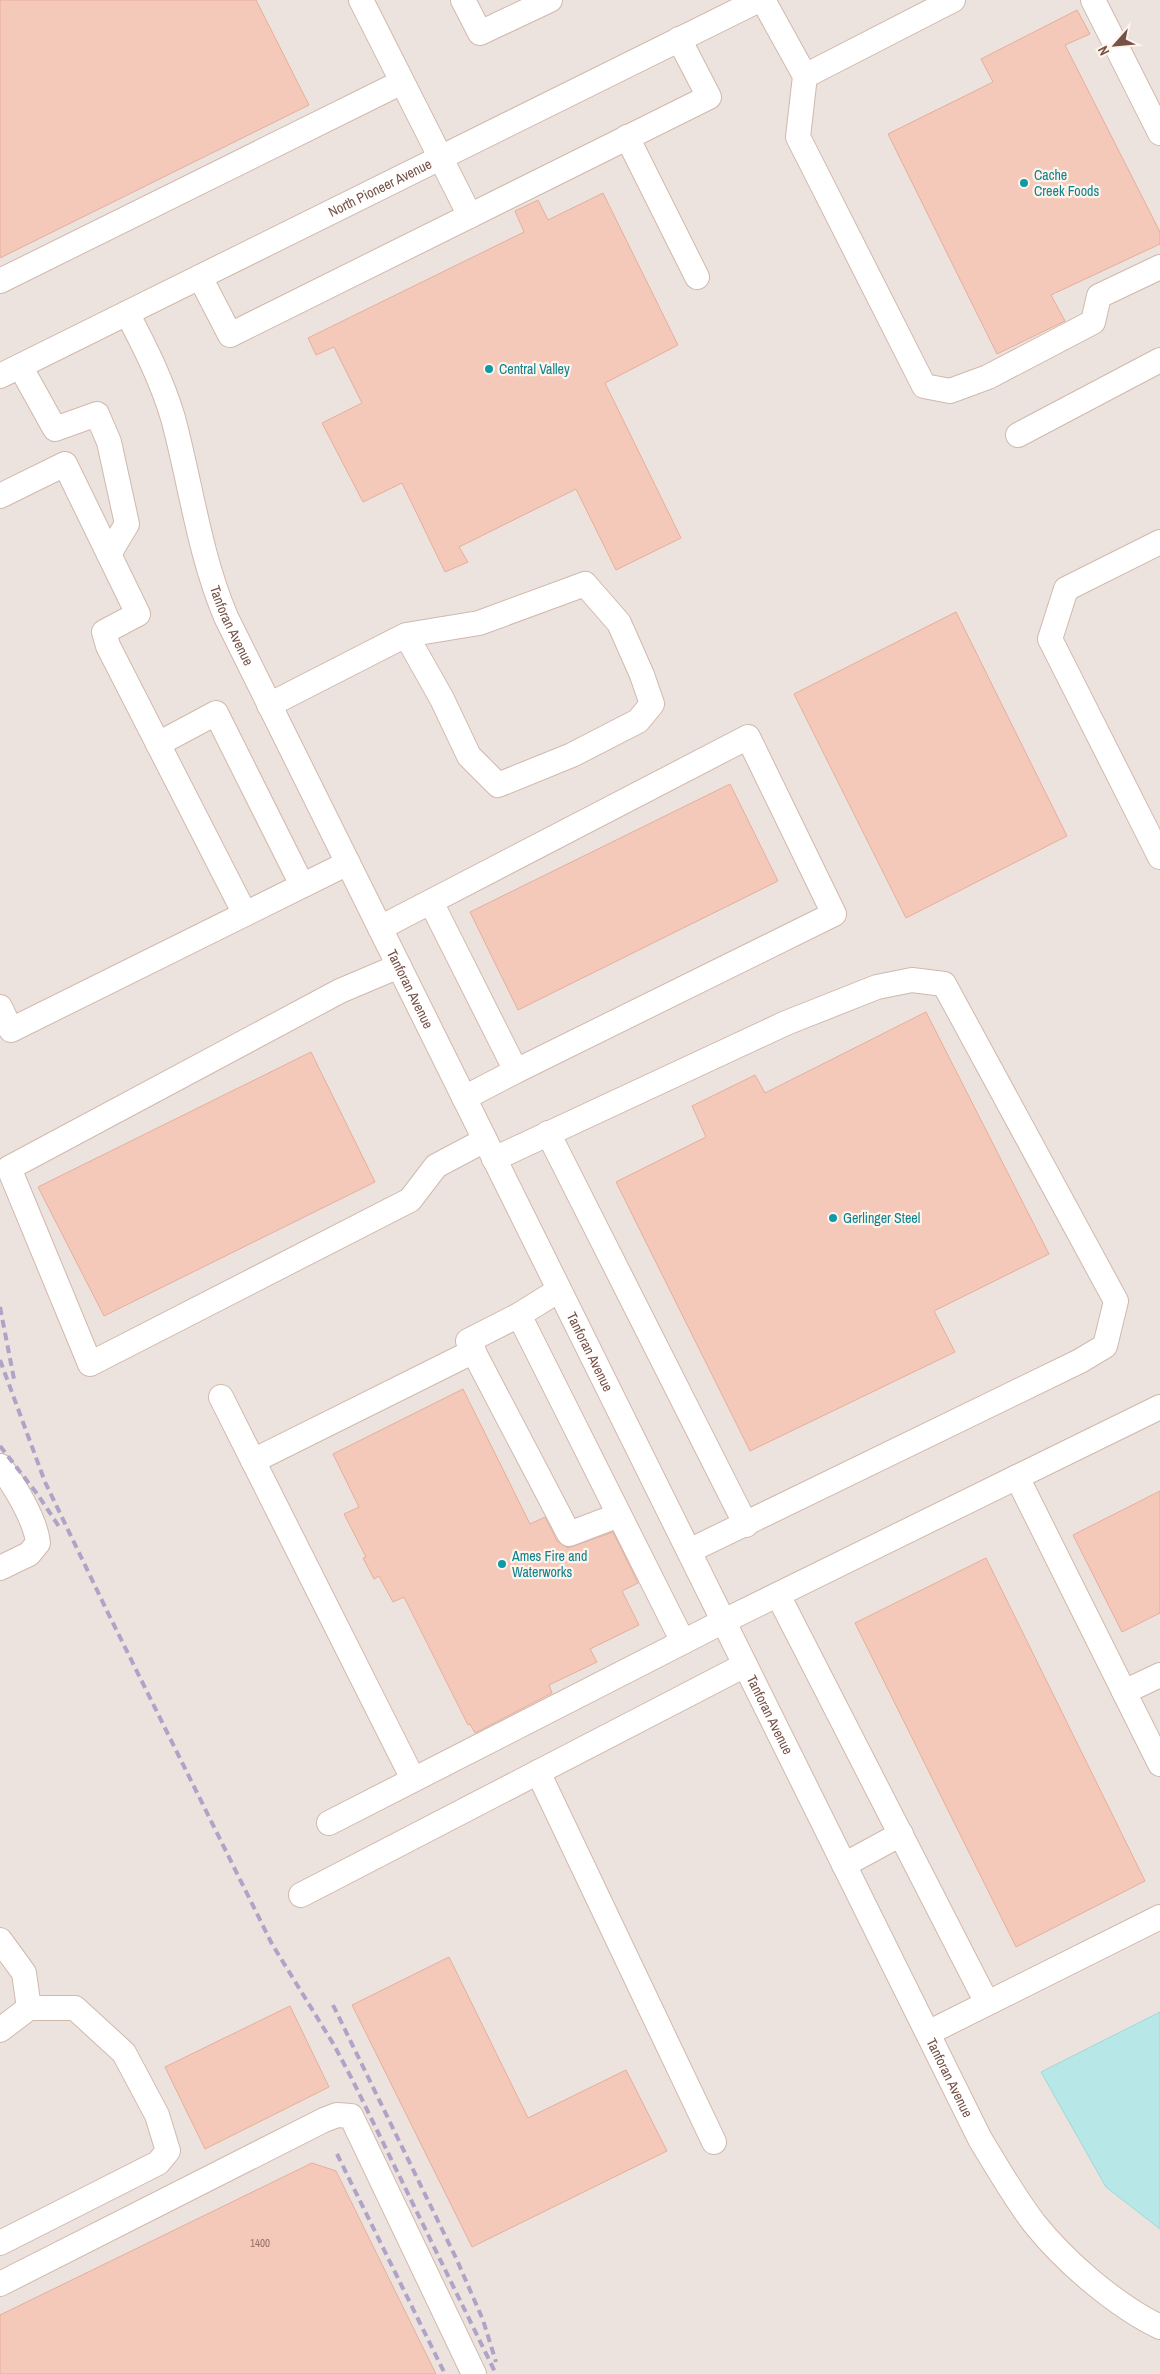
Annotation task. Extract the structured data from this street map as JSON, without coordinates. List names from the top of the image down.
{
  "streets": {
    "street": ["North Pioneer Avenue", "Tanforan Avenue"]
  },
  "crossings": [
    ["North Pioneer Avenue", "Tanforan Avenue"]
  ],
  "places": [
    "Cache Creek Foods",
    "Central Valley",
    "Gerlinger Steel",
    "Ames Fire and Waterworks"
  ],
  "house_numbers": ["1400"],
  "north": "bottom left"
}
